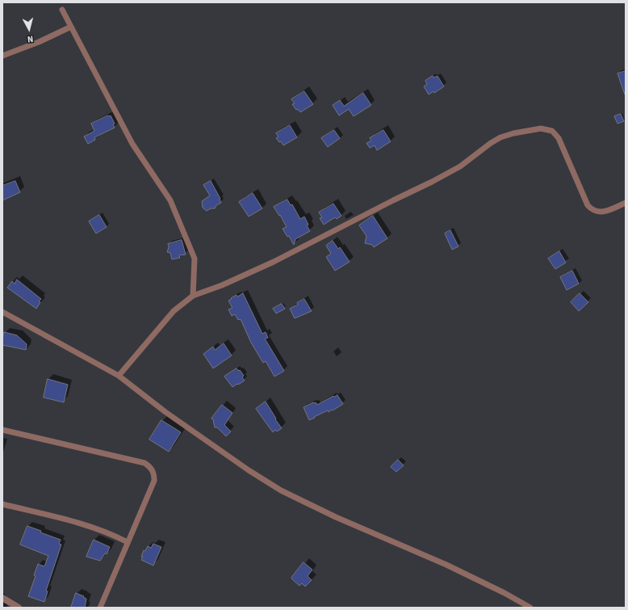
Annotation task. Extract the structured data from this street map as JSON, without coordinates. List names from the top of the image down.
{
  "north": "bottom"
}
